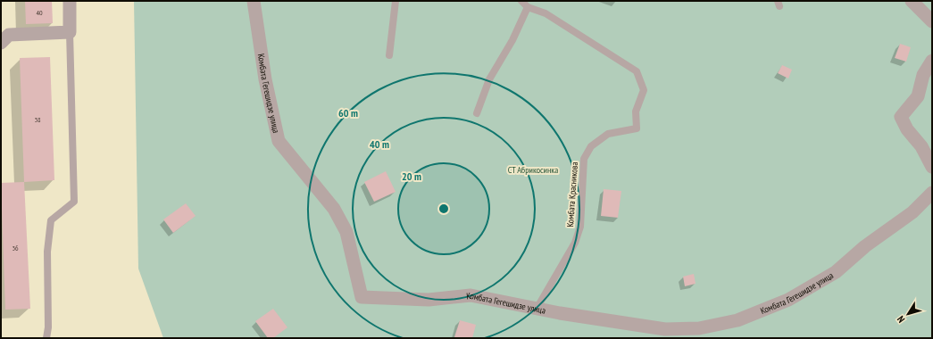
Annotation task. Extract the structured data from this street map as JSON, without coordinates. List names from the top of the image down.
{
  "streets": {
    "street": ["Комбата Гегешидзе улица"],
    "lane": ["Комбата Красникова"]
  },
  "crossings": [
    ["Комбата Гегешидзе улица", "Комбата Красникова"]
  ],
  "parks": ["СТ Абрикосинка"],
  "house_numbers": ["40", "38", "36"],
  "north": "bottom left",
  "rings": ["60 m", "40 m", "20 m"]
}
